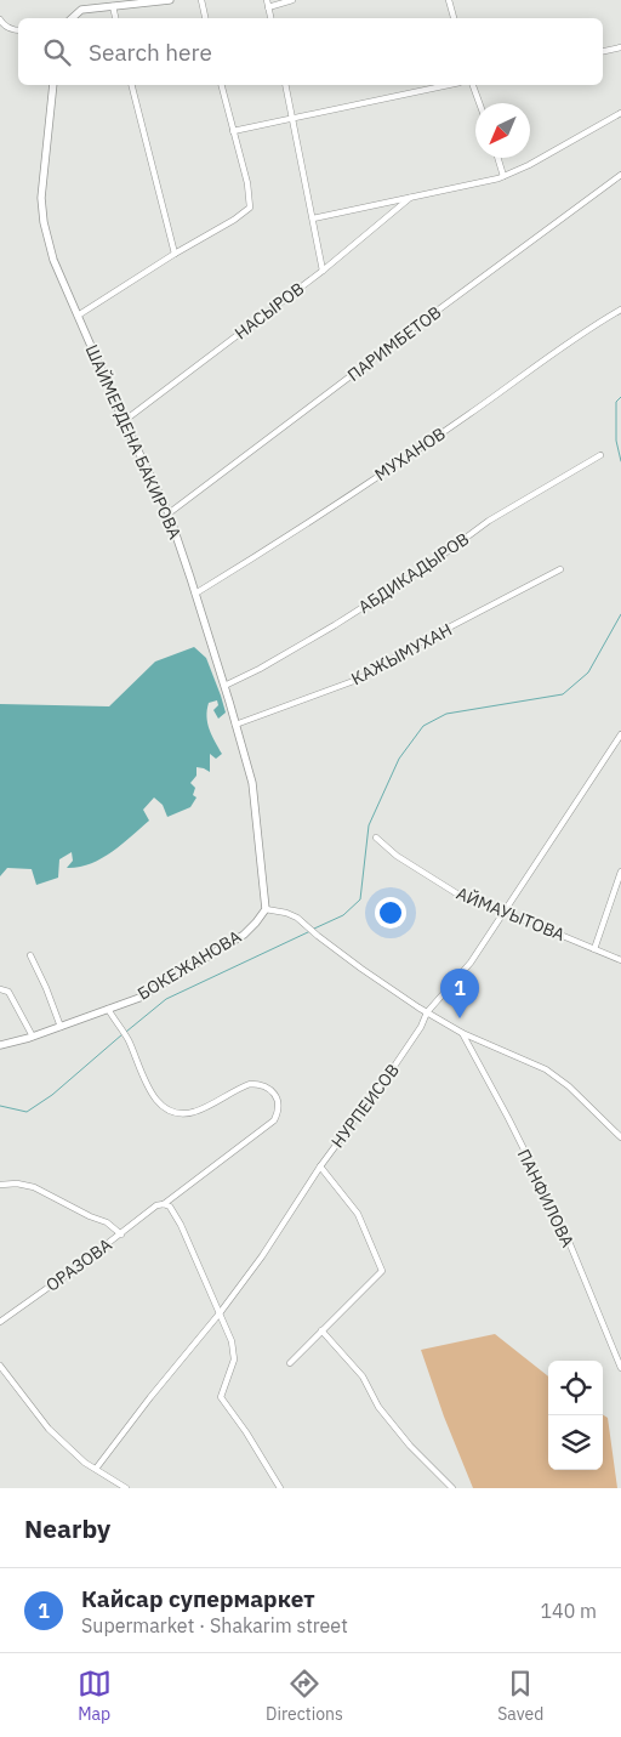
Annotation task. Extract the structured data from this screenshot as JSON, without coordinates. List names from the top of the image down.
{
  "streets": {
    "street": [
      "НАСЫРОВ",
      "ПАРИМБЕТОВ",
      "ШАЙМЕРДЕНА БАКИРОВА",
      "МУХАНОВ",
      "АБДИКАДЫРОВ",
      "КАЖЫМУХАН",
      "АЙМАУЫТОВА",
      "БОКЕЖАНОВА",
      "НУРПЕИСОВ",
      "ПАНФИЛОВА",
      "ОРАЗОВА"
    ]
  },
  "crossings": [
    ["НАСЫРОВ", "ШАЙМЕРДЕНА БАКИРОВА"],
    ["ПАРИМБЕТОВ", "ШАЙМЕРДЕНА БАКИРОВА"],
    ["ШАЙМЕРДЕНА БАКИРОВА", "МУХАНОВ"],
    ["ШАЙМЕРДЕНА БАКИРОВА", "АБДИКАДЫРОВ"],
    ["ШАЙМЕРДЕНА БАКИРОВА", "КАЖЫМУХАН"],
    ["ШАЙМЕРДЕНА БАКИРОВА", "БОКЕЖАНОВА"],
    ["АЙМАУЫТОВА", "НУРПЕИСОВ"]
  ],
  "north": "bottom left",
  "page": {
    "search": "Search here",
    "pins": "1",
    "heading": "Nearby",
    "list": [
      {
        "mark": "1",
        "name": "Кайсар супермаркет",
        "note": "Supermarket · Shakarim street",
        "value": "140 m"
      }
    ],
    "nav": ["Map", "Directions", "Saved"]
  }
}
